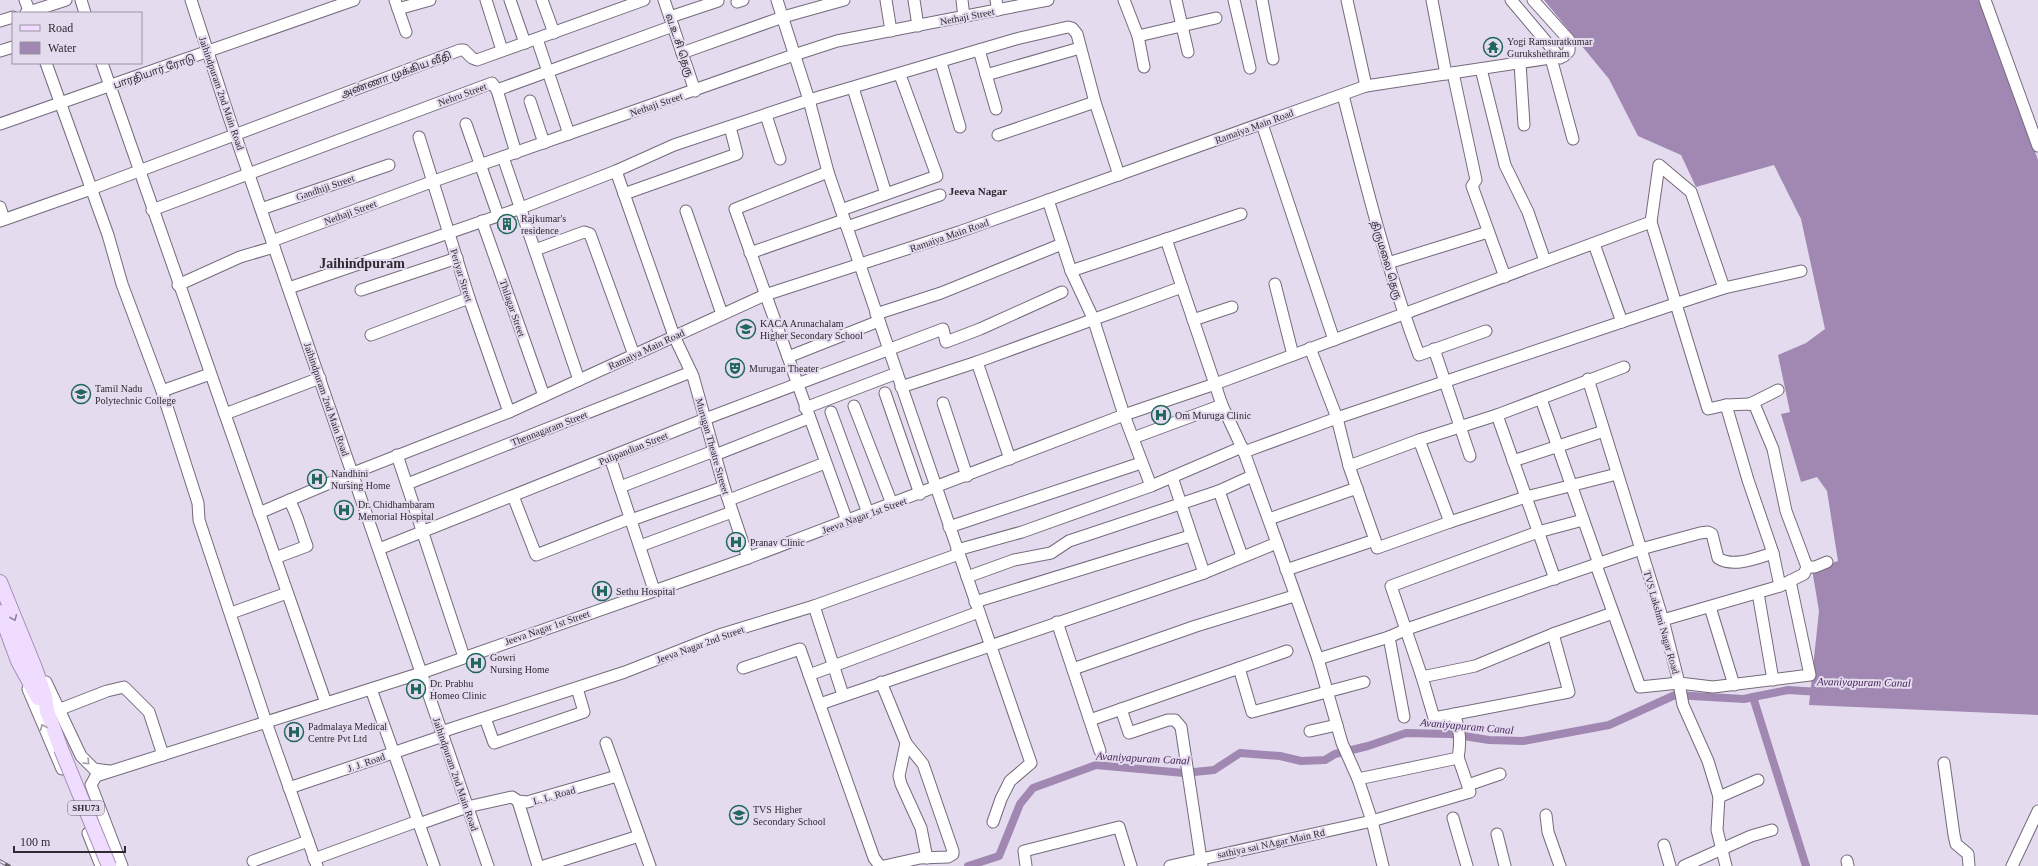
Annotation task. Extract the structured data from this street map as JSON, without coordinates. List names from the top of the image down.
{
  "streets": {
    "main road": ["SHU73"],
    "street": [
      "Nethaji Street",
      "வ.உ.சி தெரு",
      "பாரதியார் ரோடு",
      "அண்ணா முக்கிய வீதி",
      "Jaihindpuram 2nd Main Road",
      "Nehru Street",
      "Ramaiya Main Road",
      "Gandhiji Street",
      "திருமலை தெரு",
      "Periyar Street",
      "Thilagar Street",
      "Thennagaram Street",
      "Murugan Theatre Streeet",
      "Pulipandian Street",
      "Jeeva Nagar 1st Street",
      "TVS Lakshmi Nagar Road",
      "Jeeva Nagar 2nd Street",
      "J. J. Road",
      "L. L. Road",
      "sathiya sai NAgar Main Rd"
    ]
  },
  "crossings": [
    ["Nethaji Street", "வ.உ.சி தெரு"],
    ["Nethaji Street", "Jaihindpuram 2nd Main Road"],
    ["Nethaji Street", "Periyar Street"],
    ["வ.உ.சி தெரு", "Nehru Street"],
    ["பாரதியார் ரோடு", "Jaihindpuram 2nd Main Road"],
    ["அண்ணா முக்கிய வீதி", "Jaihindpuram 2nd Main Road"],
    ["Jaihindpuram 2nd Main Road", "Nehru Street"],
    ["Jaihindpuram 2nd Main Road", "Ramaiya Main Road"],
    ["Jaihindpuram 2nd Main Road", "Gandhiji Street"],
    ["Jaihindpuram 2nd Main Road", "Pulipandian Street"],
    ["Jaihindpuram 2nd Main Road", "Jeeva Nagar 1st Street"],
    ["Jaihindpuram 2nd Main Road", "Jeeva Nagar 2nd Street"],
    ["Jaihindpuram 2nd Main Road", "J. J. Road"],
    ["Jaihindpuram 2nd Main Road", "L. L. Road"],
    ["Ramaiya Main Road", "திருமலை தெரு"],
    ["Ramaiya Main Road", "Periyar Street"],
    ["Ramaiya Main Road", "Thilagar Street"],
    ["Ramaiya Main Road", "Murugan Theatre Streeet"],
    ["திருமலை தெரு", "Jeeva Nagar 1st Street"],
    ["Thennagaram Street", "Murugan Theatre Streeet"],
    ["Murugan Theatre Streeet", "Pulipandian Street"],
    ["Murugan Theatre Streeet", "Jeeva Nagar 1st Street"],
    ["Jeeva Nagar 2nd Street", "J. J. Road"]
  ],
  "districts": ["Jeeva Nagar", "Jaihindpuram"],
  "water": ["Avaniyapuram Canal"],
  "places": {
    "temple": ["Yogi Ramsuratkumar Gurukshethram"],
    "building": ["Rajkumar's residence"],
    "school or university": ["KACA Arunachalam Higher Secondary School", "Tamil Nadu Polytechnic College", "TVS Higher Secondary School"],
    "theatre": ["Murugan Theater"],
    "hospital": [
      "Om Muruga Clinic",
      "Nandhini Nursing Home",
      "Dr. Chidhambaram Memorial Hospital",
      "Pranav Clinic",
      "Sethu Hospital",
      "Gowri Nursing Home",
      "Dr. Prabhu Homeo Clinic",
      "Padmalaya Medical Centre Pvt Ltd"
    ]
  },
  "legend": ["Road", "Water"],
  "scale_bar": "100 m"
}
